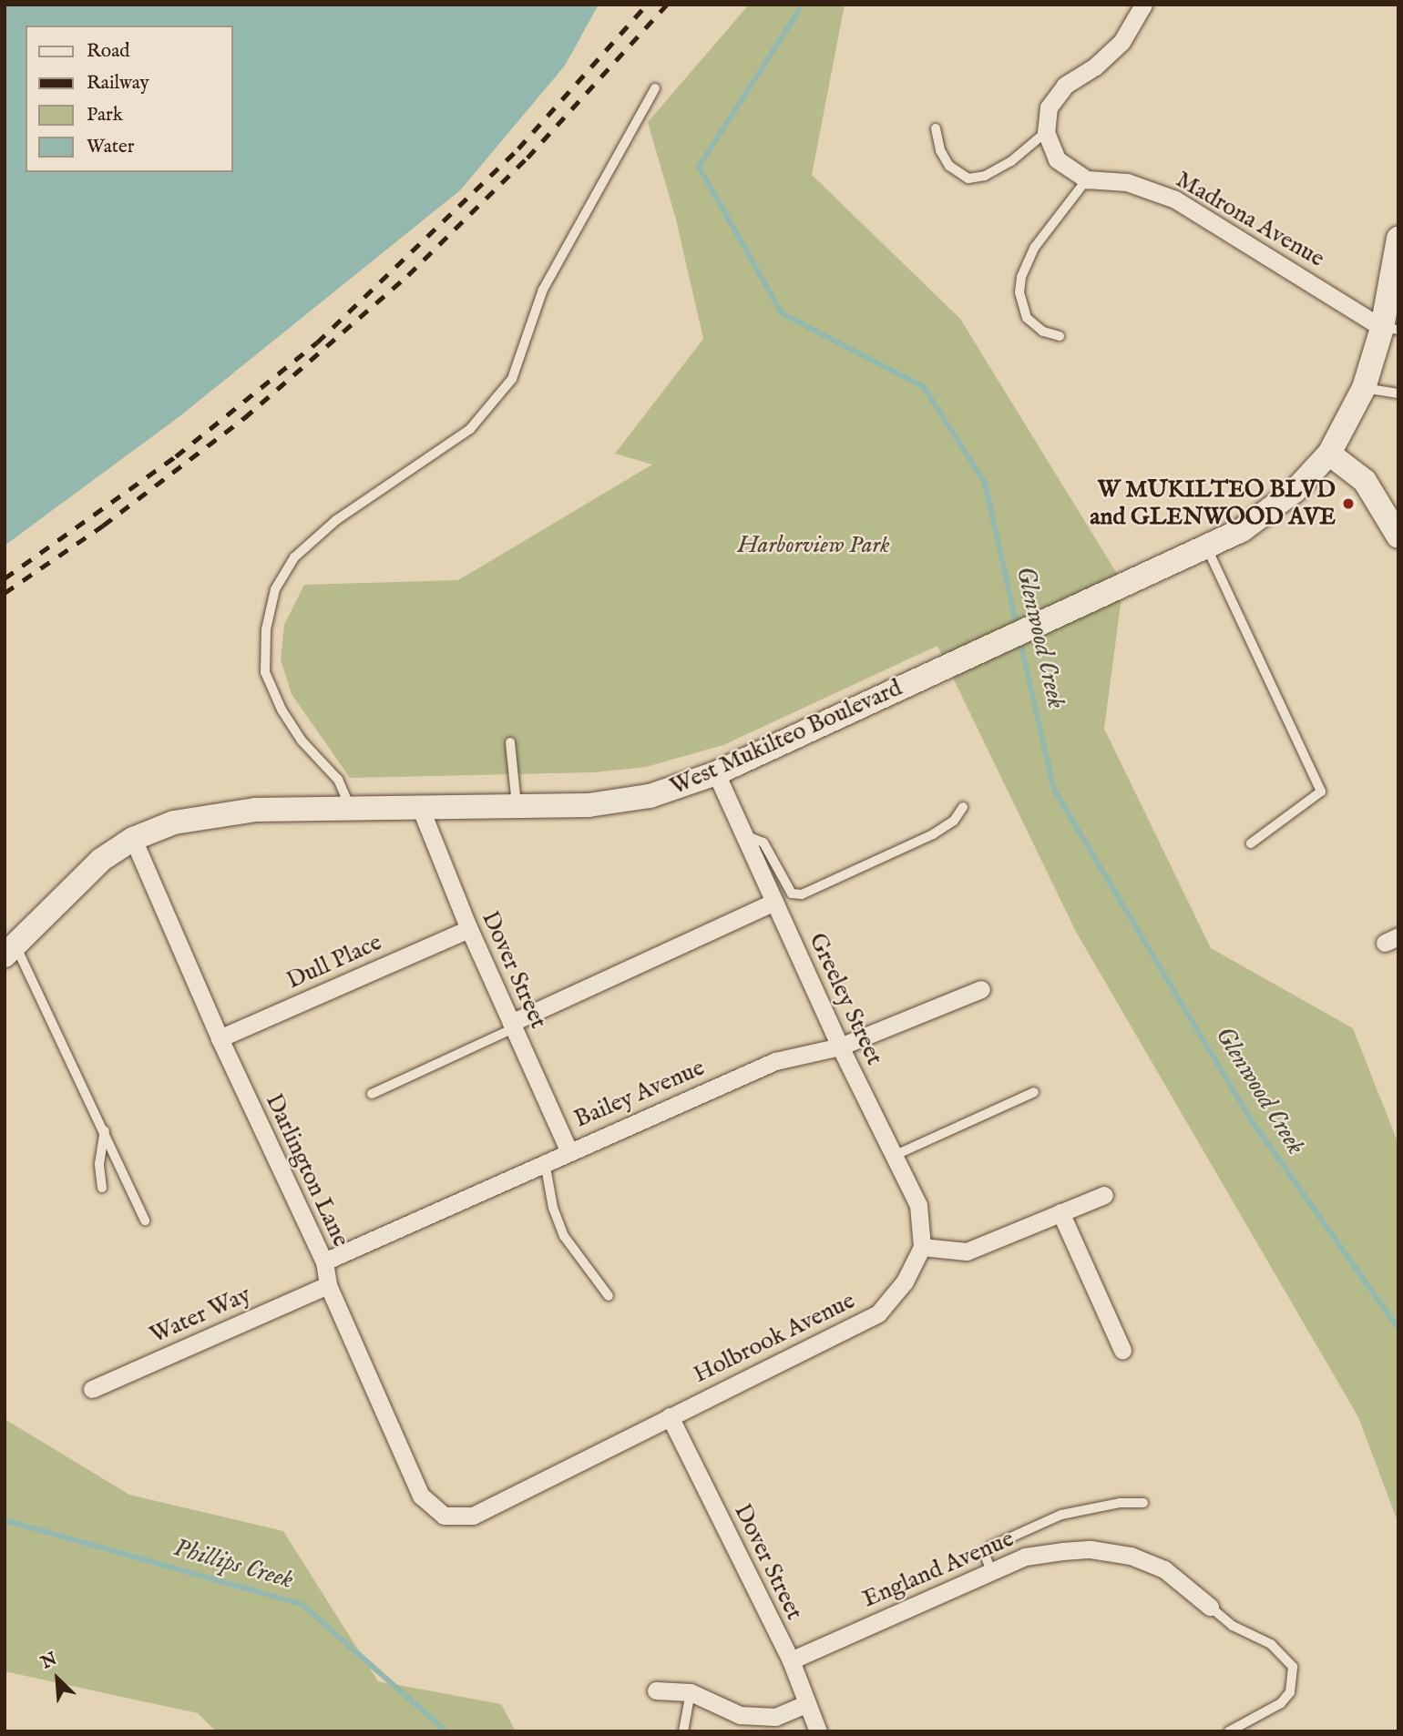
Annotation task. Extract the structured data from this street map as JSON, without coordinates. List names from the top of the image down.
{
  "streets": {
    "main road": ["West Mukilteo Boulevard"],
    "street": [
      "Madrona Avenue",
      "Dull Place",
      "Dover Street",
      "Greeley Street",
      "Bailey Avenue",
      "Darlington Lane",
      "Water Way",
      "Holbrook Avenue",
      "England Avenue"
    ]
  },
  "crossings": [
    ["Madrona Avenue", "West Mukilteo Boulevard"],
    ["West Mukilteo Boulevard", "Dover Street"],
    ["West Mukilteo Boulevard", "Greeley Street"],
    ["West Mukilteo Boulevard", "Darlington Lane"],
    ["Dull Place", "Dover Street"],
    ["Dull Place", "Darlington Lane"],
    ["Dover Street", "Bailey Avenue"],
    ["Dover Street", "Holbrook Avenue"],
    ["Dover Street", "England Avenue"],
    ["Greeley Street", "Bailey Avenue"],
    ["Greeley Street", "Holbrook Avenue"],
    ["Bailey Avenue", "Darlington Lane"],
    ["Darlington Lane", "Water Way"],
    ["Darlington Lane", "Holbrook Avenue"]
  ],
  "water": ["Glenwood Creek", "Phillips Creek"],
  "parks": ["Harborview Park"],
  "places": ["W MUKILTEO BLVD and GLENWOOD AVE"],
  "legend": [
    "Road",
    "Railway",
    "Park",
    "Water"
  ],
  "north": "top left"
}
